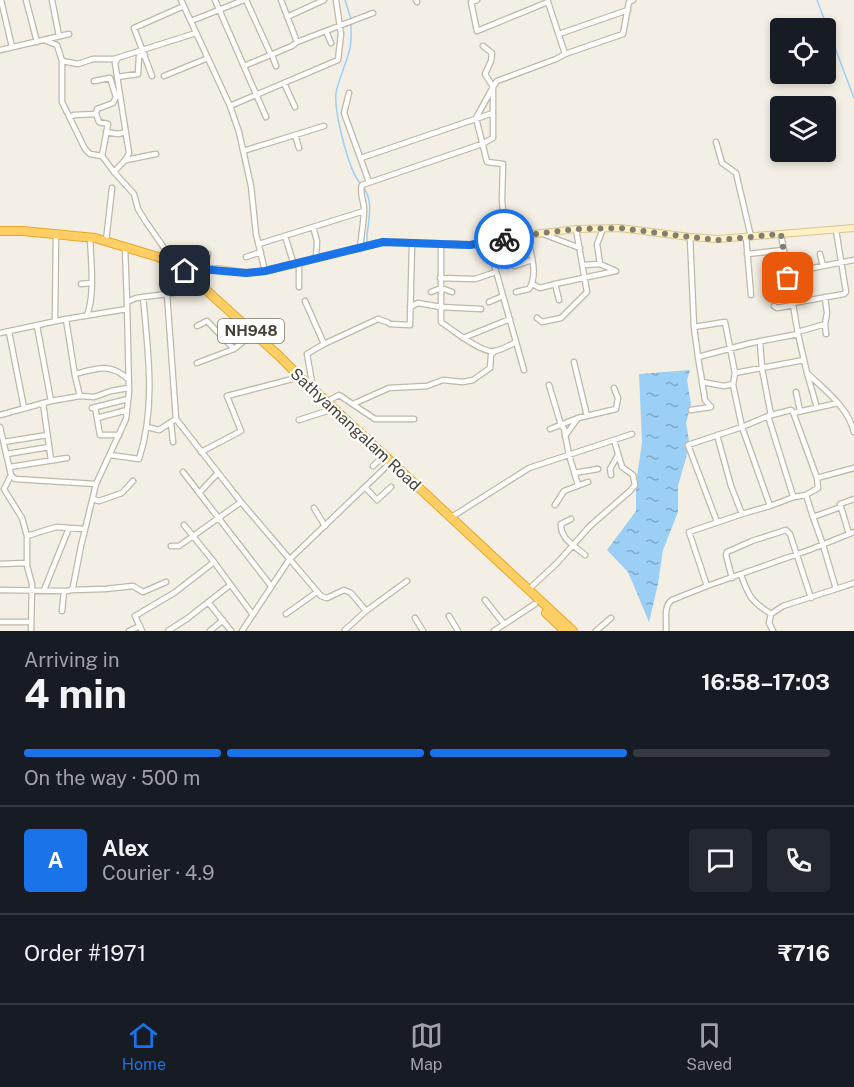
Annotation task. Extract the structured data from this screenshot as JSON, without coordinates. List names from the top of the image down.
{
  "streets": {
    "highway": ["NH948", "Sathyamangalam Road"]
  },
  "page": {
    "heading": ["4 min", "Arriving in", "16:58–17:03"],
    "panel": [
      "Alex",
      "Courier · 4.9",
      "Order #1971",
      "₹716"
    ],
    "bar": "On the way · 500 m",
    "round": "A",
    "tabs": ["Home", "Map", "Saved"]
  }
}
